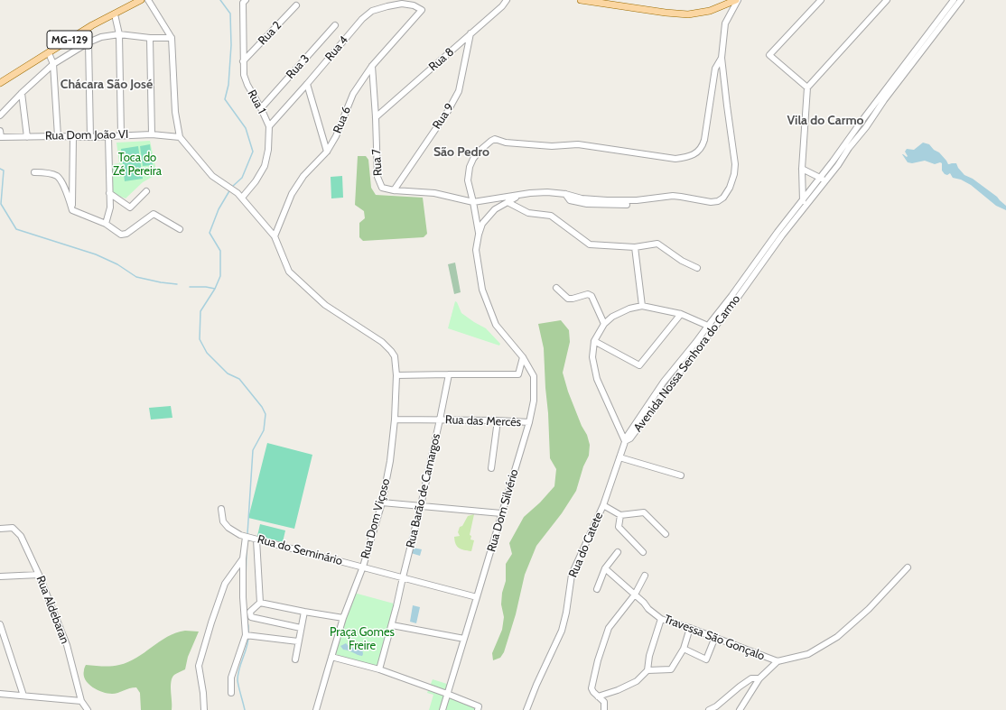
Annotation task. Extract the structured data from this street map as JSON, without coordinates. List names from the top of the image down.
{
  "streets": {
    "main road": ["MG-129"],
    "street": [
      "Rua 2",
      "Rua 4",
      "Rua 8",
      "Rua 3",
      "Rua 1",
      "Rua 9",
      "Rua 6",
      "Rua Dom João VI",
      "Rua 7",
      "Avenida Nossa Senhora do Carmo",
      "Rua das Mercês",
      "Rua Barão de Camargos",
      "Rua Dom Silvério",
      "Rua Dom Viçoso",
      "Rua do Catete",
      "Rua do Seminário",
      "Rua Aldebaran",
      "Travessa São Gonçalo"
    ]
  },
  "crossings": [
    ["Rua 2", "Rua 1"],
    ["Rua 4", "Rua 1"],
    ["Rua 4", "Rua 6"],
    ["Rua 8", "Rua 9"],
    ["Rua 8", "Rua 7"],
    ["Rua 3", "Rua 1"],
    ["Rua 1", "Rua Dom Viçoso"],
    ["Rua 9", "Rua 7"],
    ["Rua 6", "Rua 7"],
    ["Rua 6", "Rua Dom Viçoso"],
    ["Rua Dom João VI", "Rua Dom Viçoso"],
    ["Avenida Nossa Senhora do Carmo", "Rua do Catete"],
    ["Rua das Mercês", "Rua Barão de Camargos"],
    ["Rua das Mercês", "Rua Dom Silvério"],
    ["Rua das Mercês", "Rua Dom Viçoso"],
    ["Rua Barão de Camargos", "Rua do Seminário"],
    ["Rua Dom Silvério", "Rua do Seminário"],
    ["Rua Dom Viçoso", "Rua do Seminário"]
  ],
  "districts": ["Chácara São José", "Vila do Carmo", "São Pedro"],
  "parks": ["Toca do Zé Pereira", "Praça Gomes Freire"]
}
